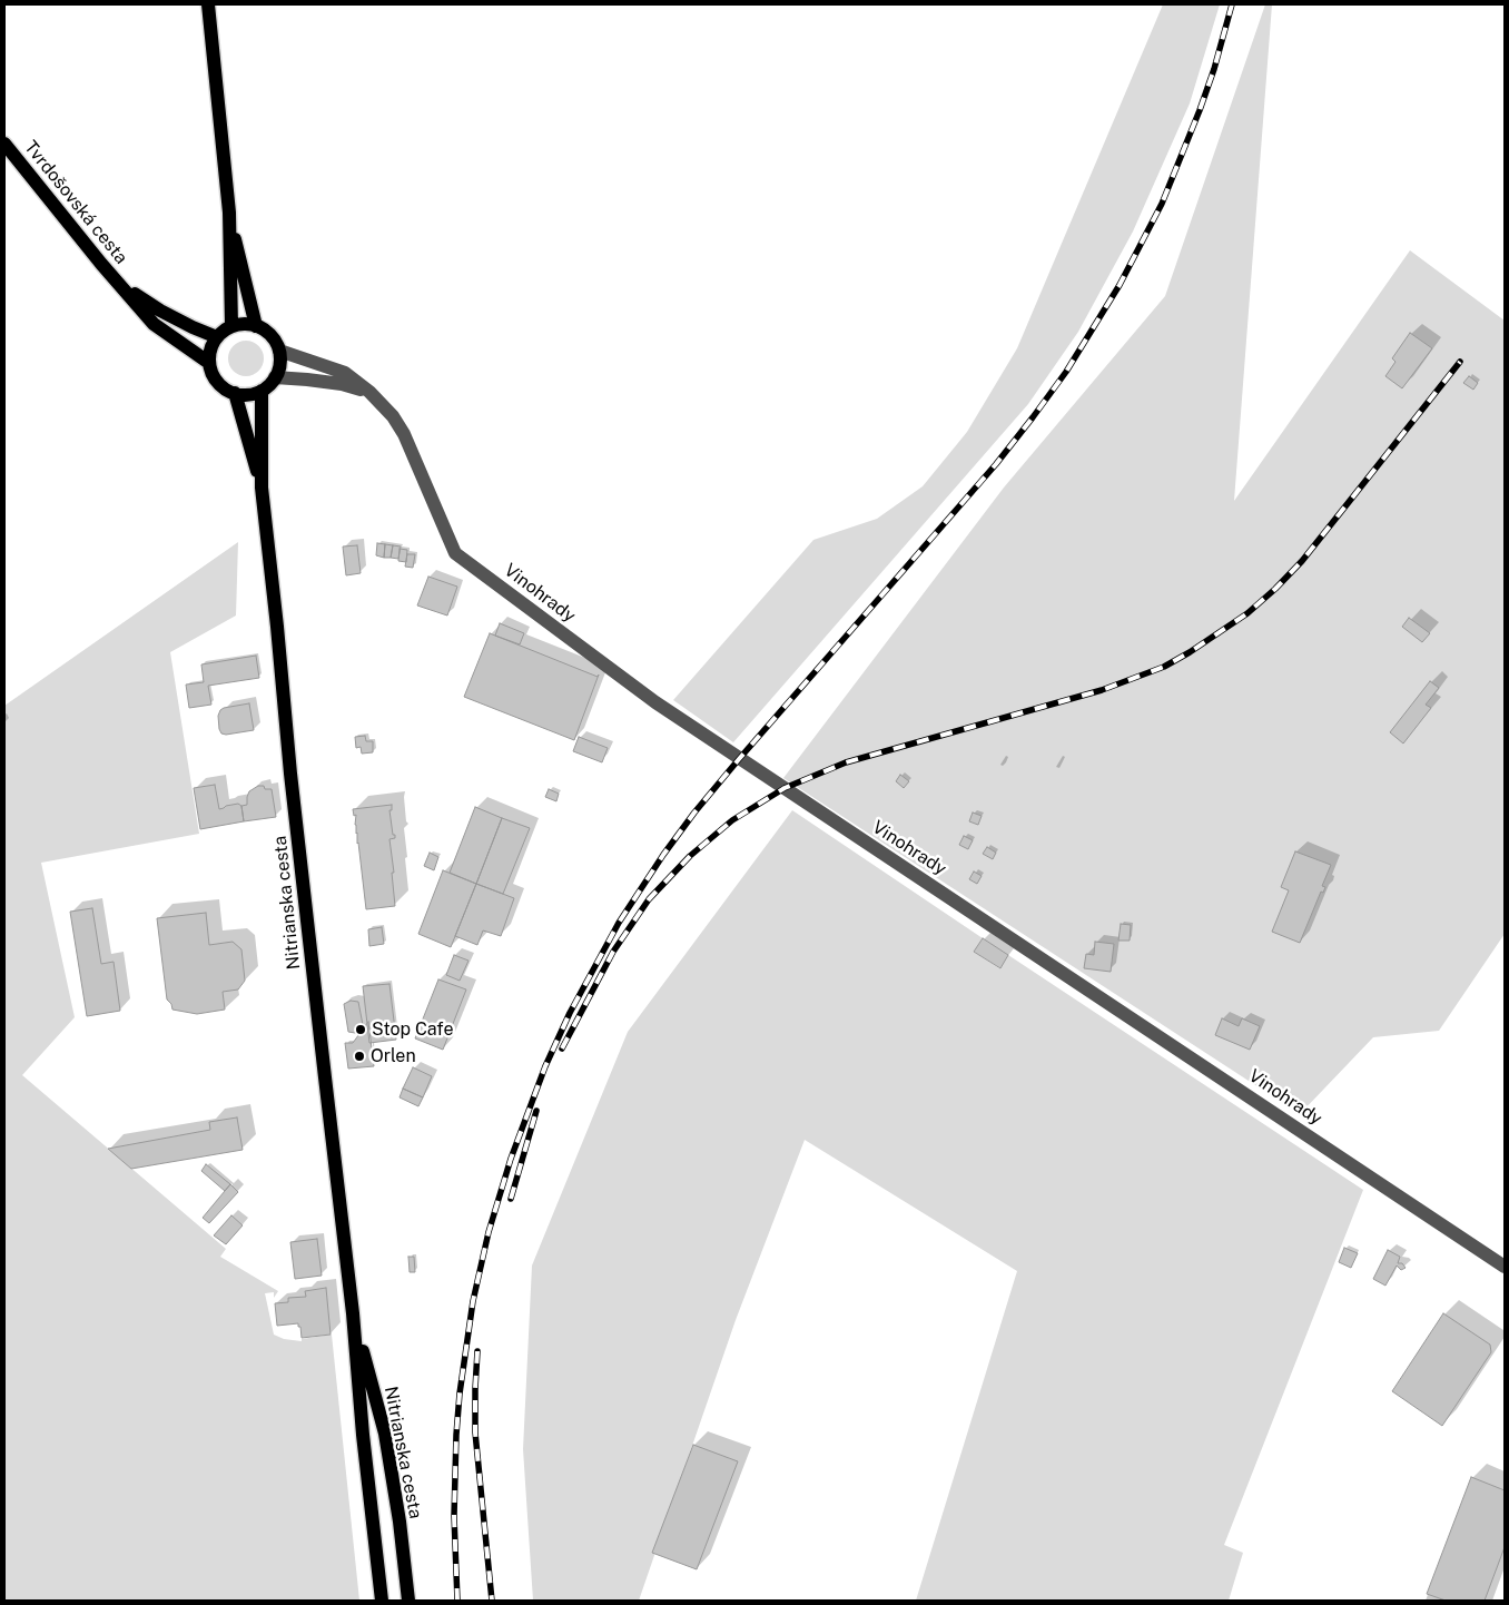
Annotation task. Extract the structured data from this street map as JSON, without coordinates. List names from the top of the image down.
{
  "streets": {
    "main road": ["Tvrdošovská cesta", "Nitrianska cesta"],
    "street": ["Vinohrady"]
  },
  "crossings": [
    ["Tvrdošovská cesta", "Vinohrady"],
    ["Tvrdošovská cesta", "Nitrianska cesta"],
    ["Vinohrady", "Nitrianska cesta"]
  ],
  "places": ["Stop Cafe", "Orlen"]
}
